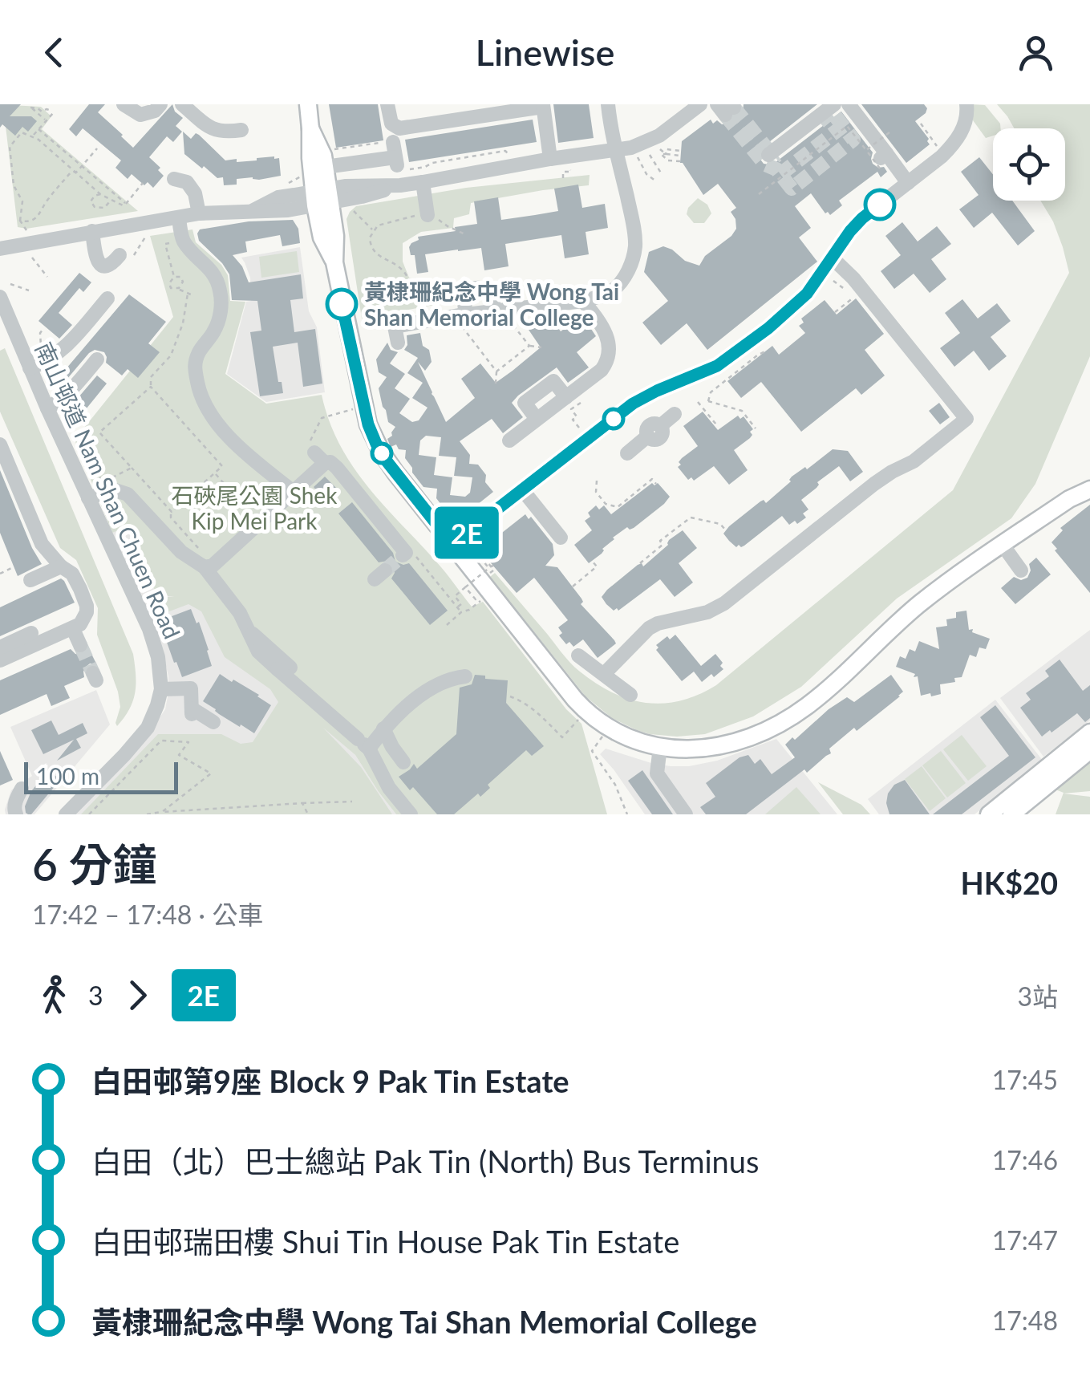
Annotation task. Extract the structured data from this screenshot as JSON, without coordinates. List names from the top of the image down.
{
  "streets": {
    "street": ["南山邨道 Nam Shan Chuen Road"]
  },
  "parks": ["石硤尾公園 Shek Kip Mei Park"],
  "places": ["黃棣珊紀念中學 Wong Tai Shan Memorial College"],
  "lines": ["bus line 2E"],
  "scale_bar": "100 m",
  "page": {
    "header": "Linewise",
    "on_map": "2E",
    "scale": "100 m",
    "heading": ["6 分鐘", "17:42 – 17:48 · 公車", "HK$20"],
    "legs": ["3", "2E", "3站"],
    "list": [
      {
        "name": "白田邨第9座 Block 9 Pak Tin Estate",
        "value": "17:45"
      },
      {
        "name": "白田（北）巴士總站 Pak Tin (North) Bus Terminus",
        "value": "17:46"
      },
      {
        "name": "白田邨瑞田樓 Shui Tin House Pak Tin Estate",
        "value": "17:47"
      },
      {
        "name": "黃棣珊紀念中學 Wong Tai Shan Memorial College",
        "value": "17:48"
      }
    ]
  }
}
